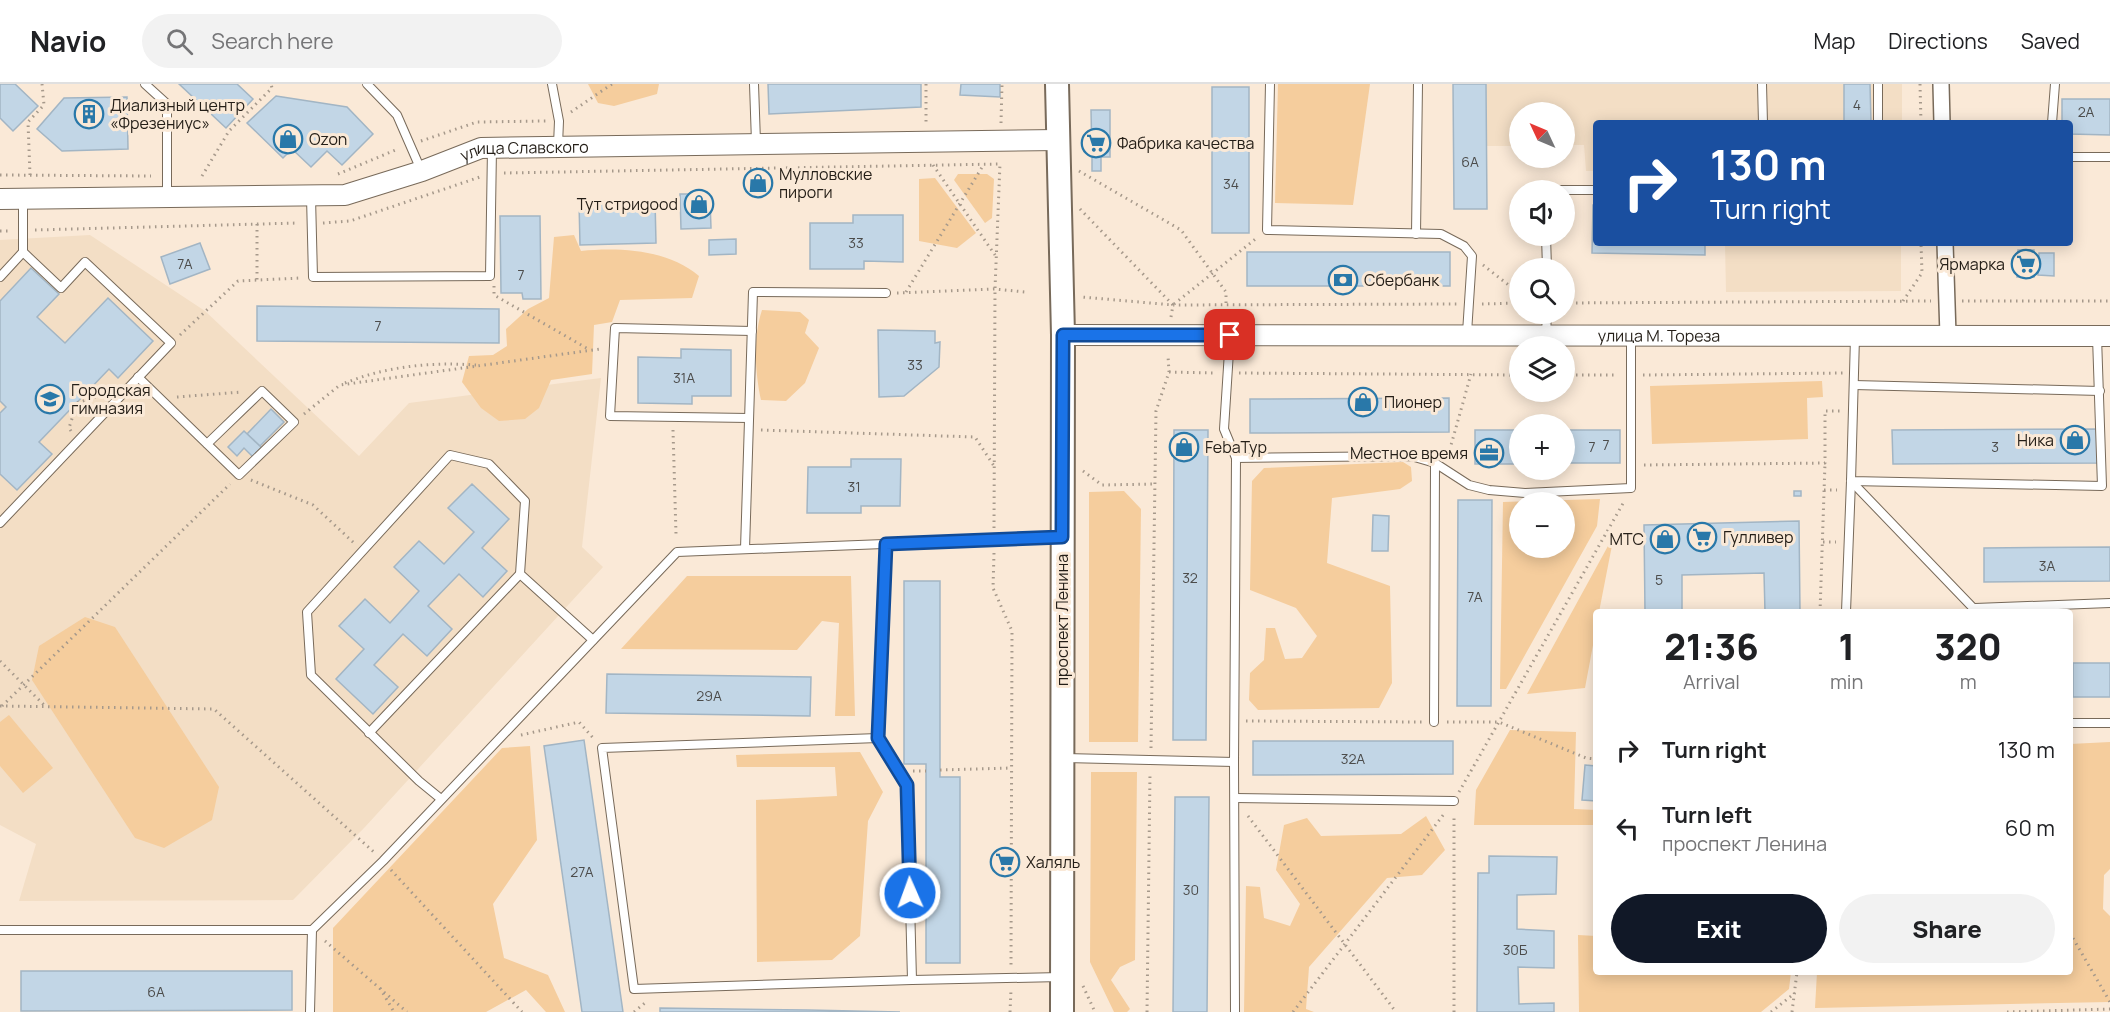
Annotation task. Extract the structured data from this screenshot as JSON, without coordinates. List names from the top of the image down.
{
  "streets": {
    "main road": ["проспект Ленина"],
    "street": ["улица Славского", "улица М. Тореза"]
  },
  "crossings": [
    ["улица Славского", "проспект Ленина"],
    ["улица М. Тореза", "проспект Ленина"]
  ],
  "places": {
    "building": ["Диализный центр «Фрезениус»"],
    "shop": [
      "Ozon",
      "Мулловские пироги",
      "Тут стриgood",
      "Пионер",
      "Ника",
      "FebaТур",
      "МТС"
    ],
    "supermarket": [
      "Фабрика качества",
      "Ярмарка",
      "Гулливер",
      "Халяль"
    ],
    "bank": ["Сбербанк"],
    "school or university": ["Городская гимназия"],
    "office": ["Местное время"]
  },
  "house_numbers": [
    "4",
    "2А",
    "6А",
    "34",
    "33",
    "7А",
    "7",
    "7",
    "33",
    "31А",
    "7",
    "7",
    "3",
    "31",
    "3А",
    "32",
    "5",
    "7А",
    "29А",
    "32А",
    "27А",
    "30",
    "30Б",
    "6А"
  ],
  "north": "top left",
  "page": {
    "header": "Navio",
    "search": "Search here",
    "nav": ["Map", "Directions", "Saved"],
    "map_buttons": ["+", "−"],
    "turn": ["130 m", "Turn right"],
    "eta": [
      "21:36",
      "Arrival",
      "1",
      "min",
      "320",
      "m"
    ],
    "list": [
      {
        "name": "Turn right",
        "value": "130 m"
      },
      {
        "name": "Turn left",
        "note": "проспект Ленина",
        "value": "60 m"
      }
    ],
    "buttons": ["Exit", "Share"]
  }
}
